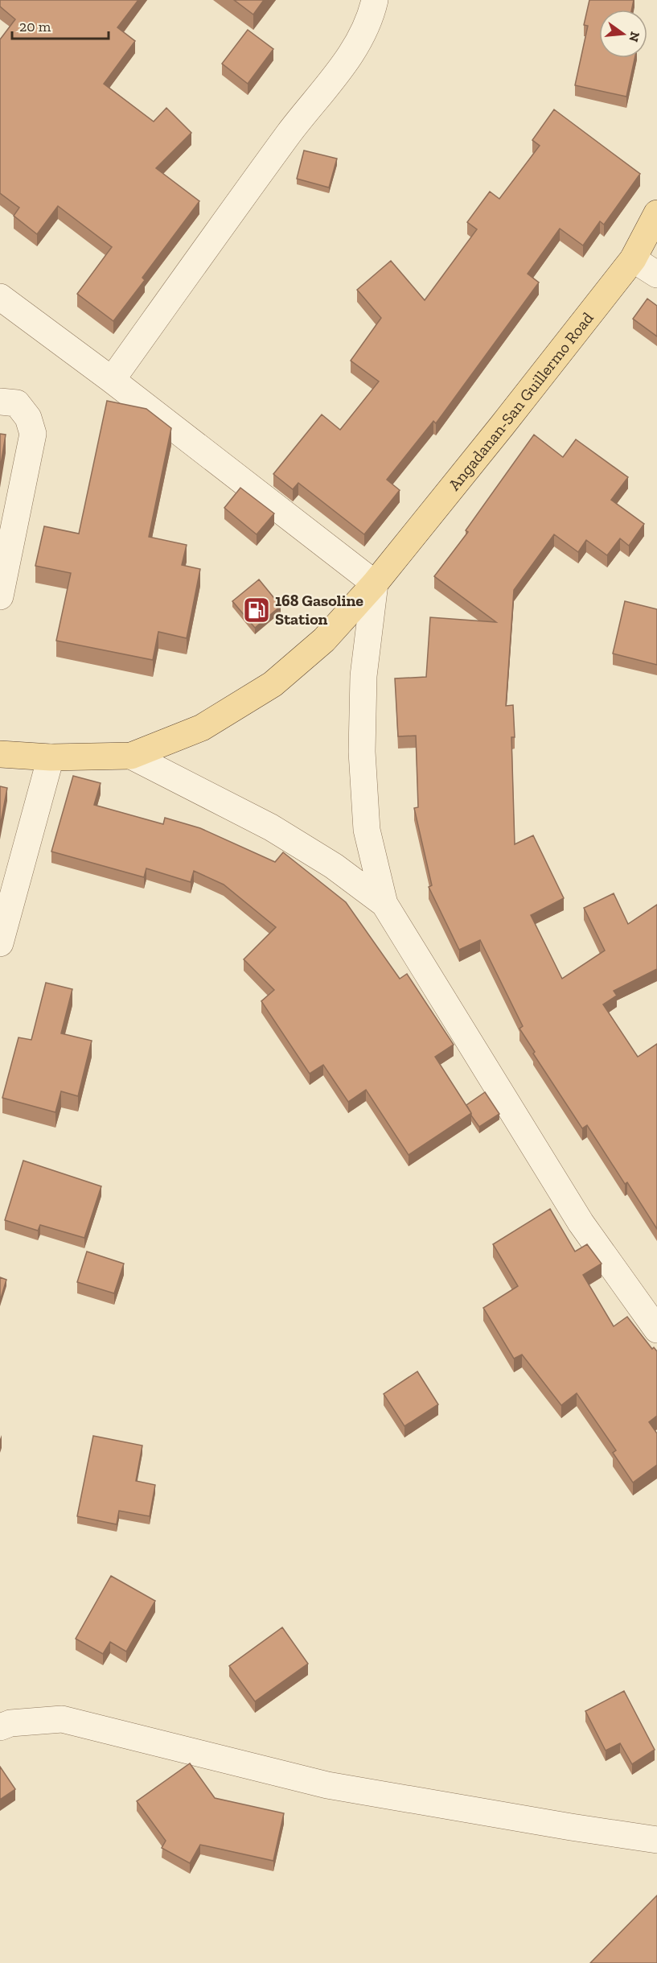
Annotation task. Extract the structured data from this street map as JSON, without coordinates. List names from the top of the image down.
{
  "streets": {
    "main road": ["Angadanan-San Guillermo Road"]
  },
  "places": {
    "fuel station": ["168 Gasoline Station"]
  },
  "scale_bar": "20 m",
  "north": "right"
}
